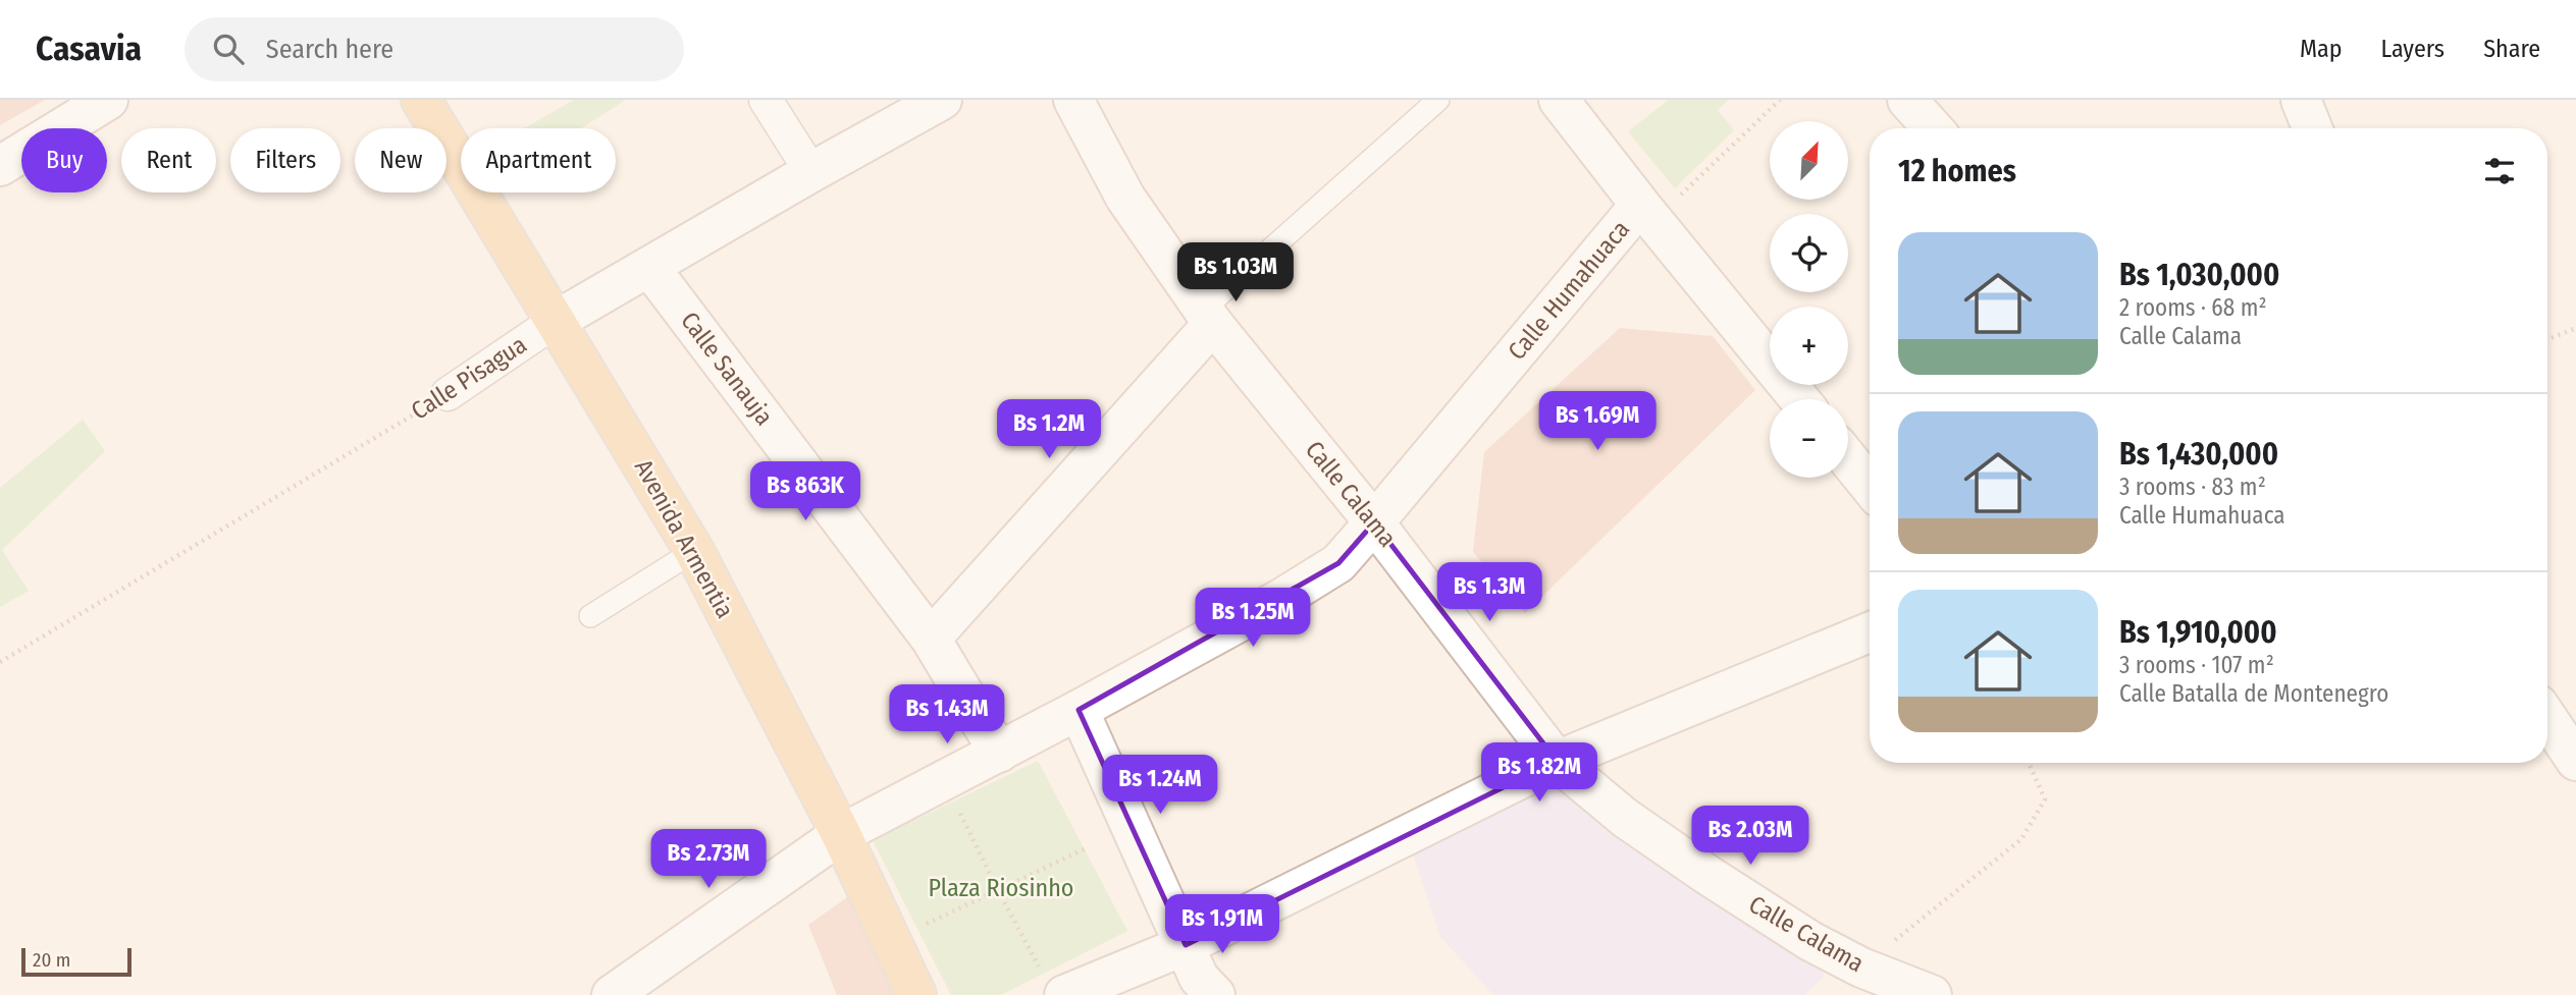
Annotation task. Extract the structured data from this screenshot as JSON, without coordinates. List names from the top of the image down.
{
  "streets": {
    "main road": ["Avenida Armentia"],
    "street": [
      "Calle Humahuaca",
      "Calle Sanauja",
      "Calle Pisagua",
      "Calle Calama"
    ]
  },
  "crossings": [
    ["Calle Humahuaca", "Calle Sanauja"],
    ["Calle Humahuaca", "Calle Calama"],
    ["Calle Humahuaca", "Avenida Armentia"],
    ["Calle Sanauja", "Calle Pisagua"],
    ["Calle Pisagua", "Avenida Armentia"]
  ],
  "parks": ["Plaza Riosinho"],
  "scale_bar": "20 m",
  "north": "top right",
  "page": {
    "header": "Casavia",
    "search": "Search here",
    "nav": ["Map", "Layers", "Share"],
    "map_buttons": ["+", "−"],
    "chip": [
      "Buy",
      "Rent",
      "Filters",
      "New",
      "Apartment"
    ],
    "heading": "12 homes",
    "list": [
      {
        "name": "Bs 1,030,000",
        "note": "2 rooms · 68 m² · Calle Calama"
      },
      {
        "name": "Bs 1,430,000",
        "note": "3 rooms · 83 m² · Calle Humahuaca"
      },
      {
        "name": "Bs 1,910,000",
        "note": "3 rooms · 107 m² · Calle Batalla de Montenegro"
      }
    ],
    "price": [
      "Bs 1.03M",
      "Bs 1.69M",
      "Bs 1.2M",
      "Bs 863K",
      "Bs 1.3M",
      "Bs 1.25M",
      "Bs 1.43M",
      "Bs 1.82M",
      "Bs 1.24M",
      "Bs 2.03M",
      "Bs 2.73M",
      "Bs 1.91M"
    ],
    "scale": "20 m"
  }
}
